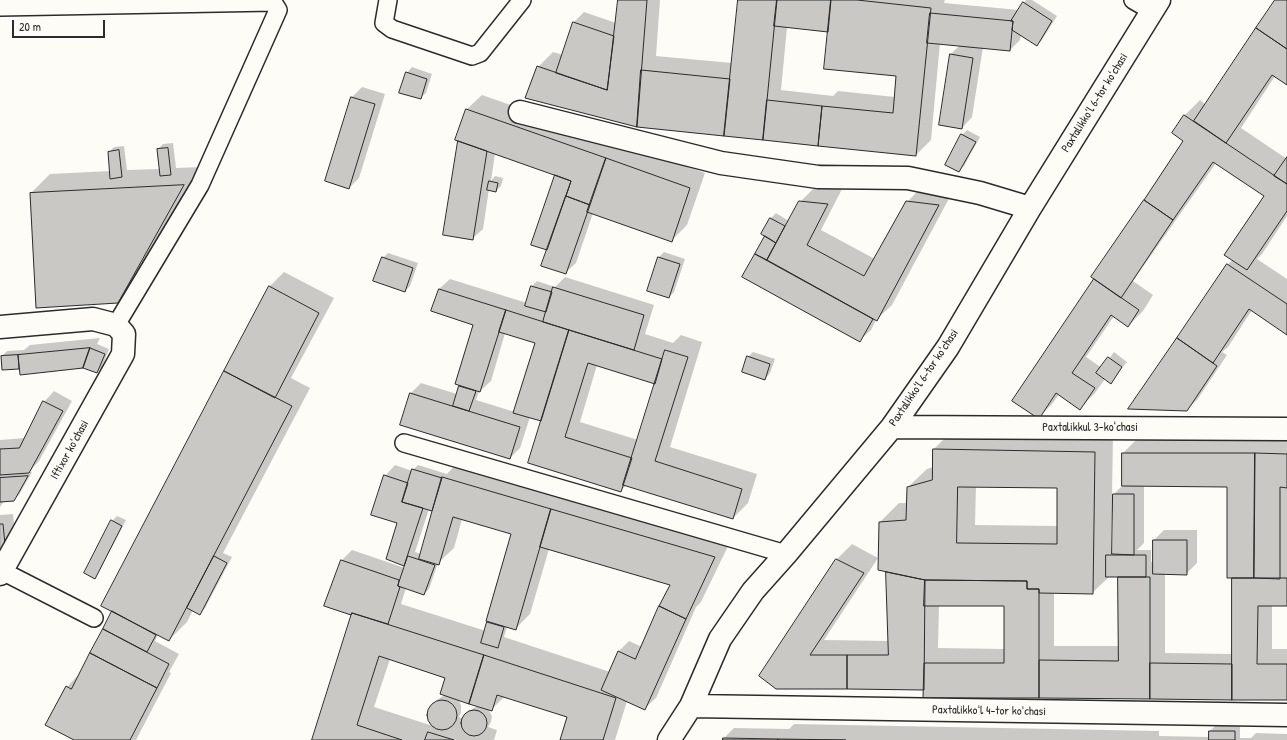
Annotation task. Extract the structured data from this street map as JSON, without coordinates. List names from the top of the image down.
{
  "streets": {
    "street": [
      "Paxtalikkoʻl 6-tor koʻchasi",
      "Paxtalikkul 3-koʻchasi",
      "Iftixor koʻchasi",
      "Paxtalikkoʻl 4-tor koʻchasi"
    ]
  },
  "crossings": [
    ["Paxtalikkoʻl 6-tor koʻchasi", "Paxtalikkul 3-koʻchasi"],
    ["Paxtalikkoʻl 6-tor koʻchasi", "Paxtalikkoʻl 4-tor koʻchasi"]
  ],
  "scale_bar": "20 m"
}
